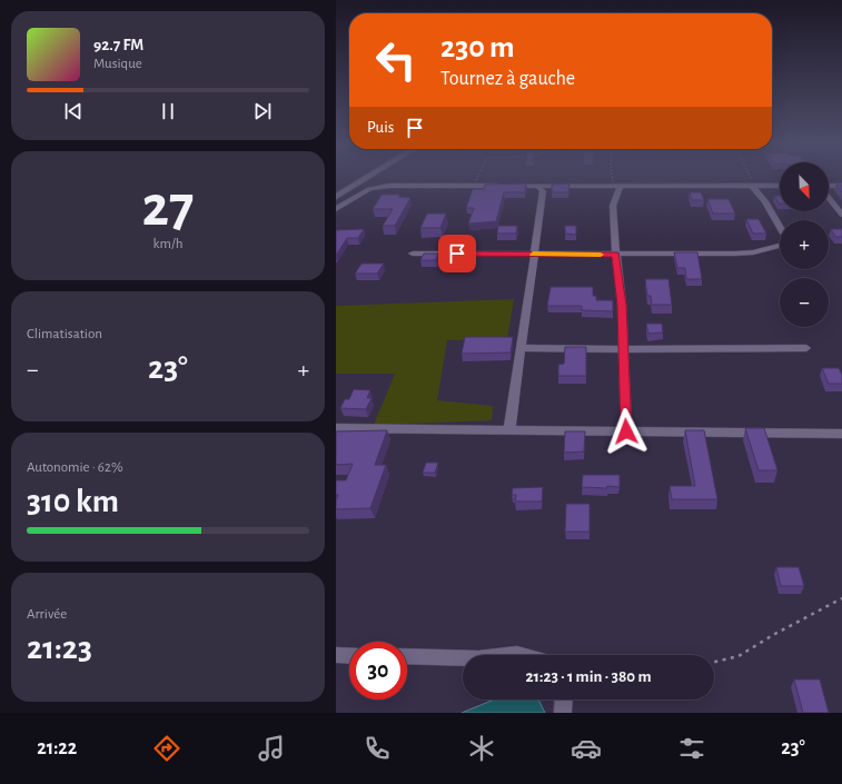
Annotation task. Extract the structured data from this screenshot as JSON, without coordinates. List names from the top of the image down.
{
  "north": "bottom right",
  "page": {
    "turn": ["230 m", "Tournez à gauche"],
    "song": ["92.7 FM", "Musique"],
    "then": "Puis",
    "tile": [
      ["27", "km/h"],
      "Climatisation",
      ["Autonomie · 62%", "310 km"],
      ["Arrivée", "21:23"]
    ],
    "map_buttons": ["+", "−"],
    "heat": ["−", "23°", "+"],
    "limit": "30",
    "trip": "21:23 · 1 min · 380 m",
    "tabs": ["21:22", "23°"]
  }
}
